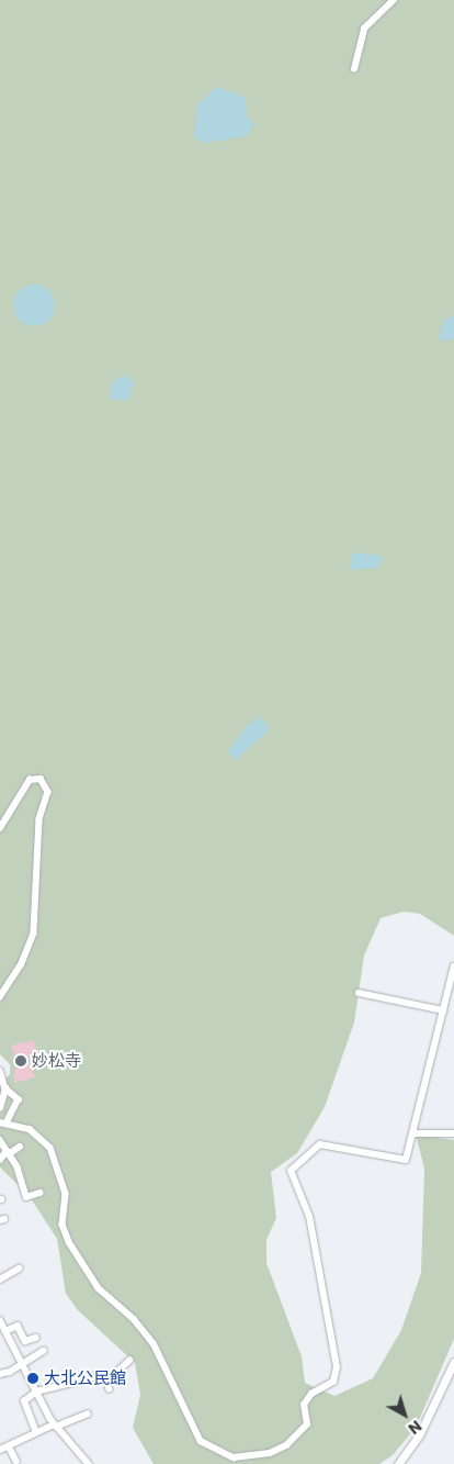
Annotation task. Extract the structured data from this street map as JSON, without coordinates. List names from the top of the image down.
{
  "places": ["妙松寺", "大北公民館"],
  "north": "bottom right"
}
